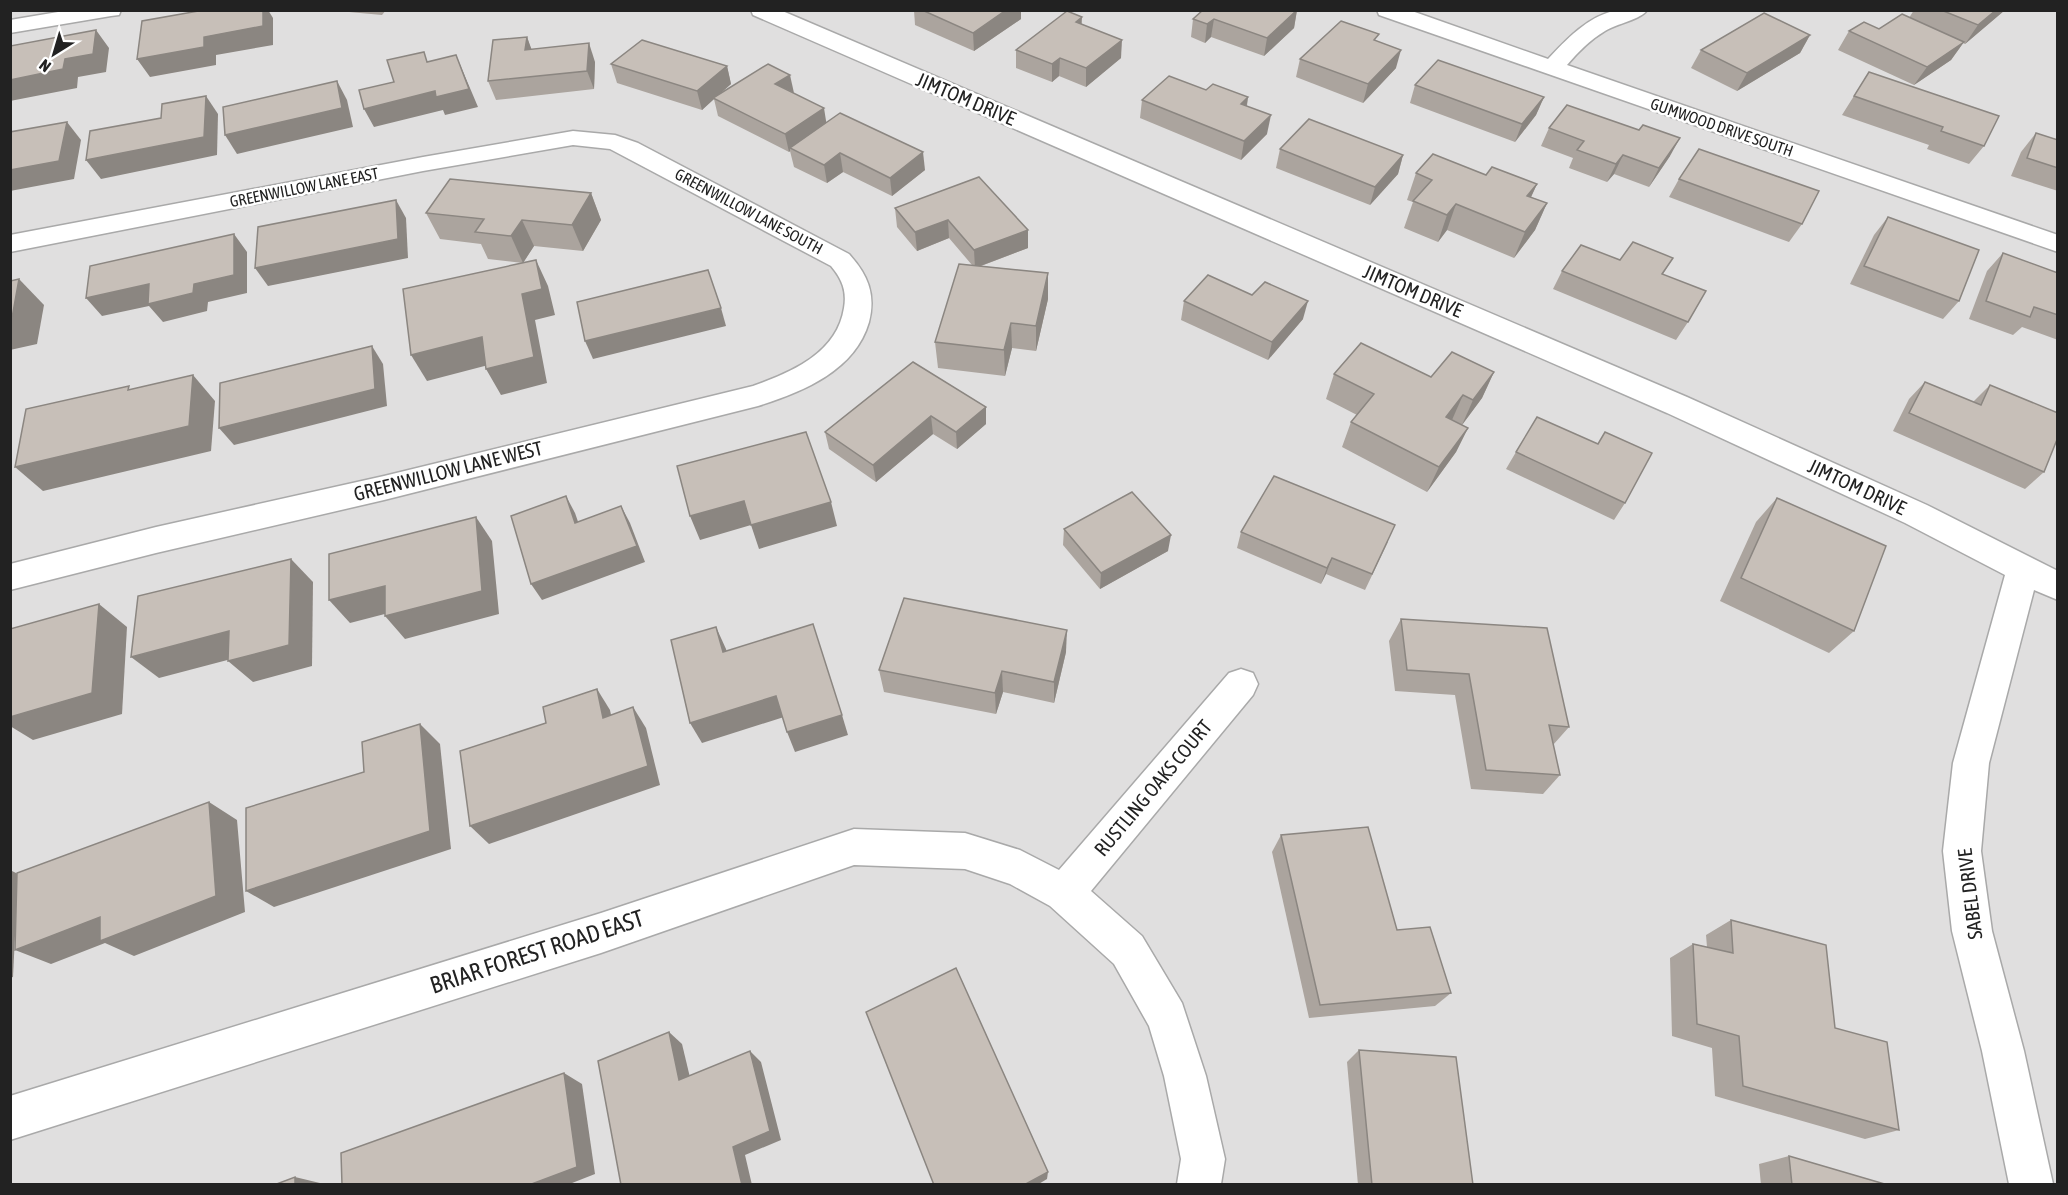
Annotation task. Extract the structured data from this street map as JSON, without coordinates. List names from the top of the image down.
{
  "streets": {
    "street": [
      "JIMTOM DRIVE",
      "GUMWOOD DRIVE SOUTH",
      "GREENWILLOW LANE EAST",
      "GREENWILLOW LANE SOUTH",
      "GREENWILLOW LANE WEST",
      "RUSTLING OAKS COURT",
      "SABEL DRIVE",
      "BRIAR FOREST ROAD EAST"
    ]
  },
  "crossings": [
    ["JIMTOM DRIVE", "SABEL DRIVE"],
    ["GREENWILLOW LANE EAST", "GREENWILLOW LANE SOUTH"],
    ["GREENWILLOW LANE SOUTH", "GREENWILLOW LANE WEST"],
    ["RUSTLING OAKS COURT", "BRIAR FOREST ROAD EAST"]
  ],
  "north": "bottom left"
}
